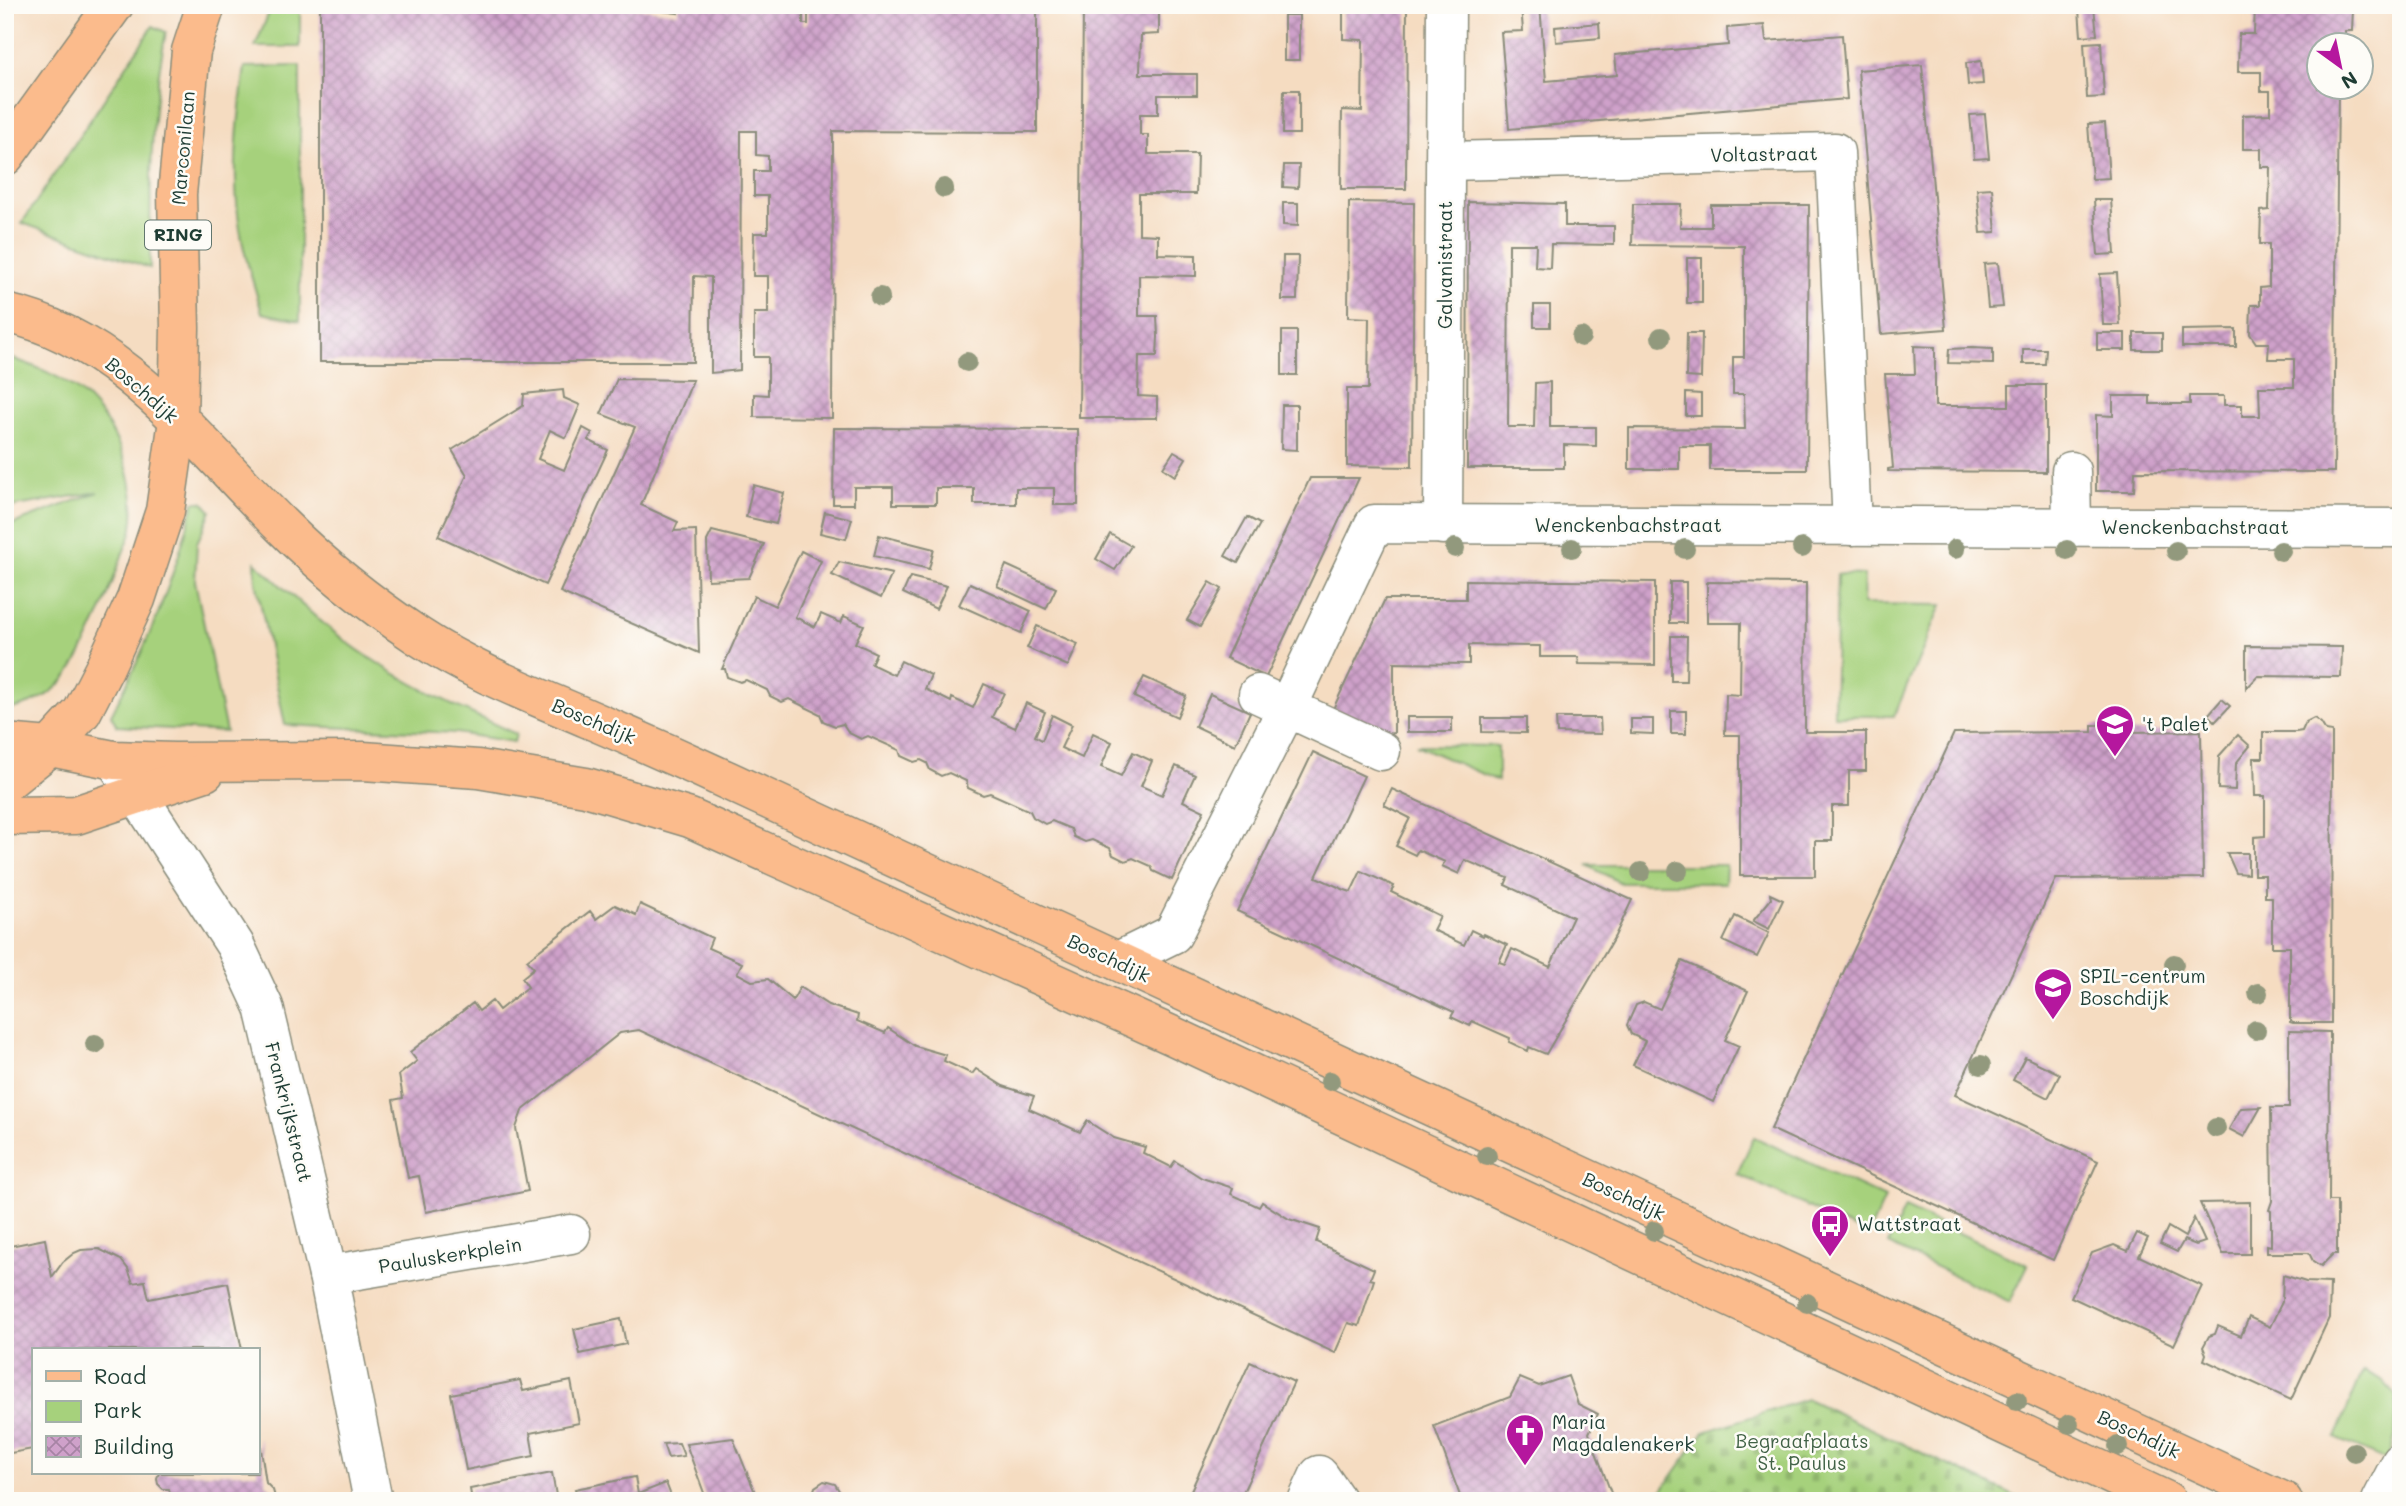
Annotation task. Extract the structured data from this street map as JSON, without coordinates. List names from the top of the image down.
{
  "streets": {
    "main road": ["Marconilaan", "RING", "Boschdijk"],
    "street": [
      "Voltastraat",
      "Galvanistraat",
      "Wenckenbachstraat",
      "Frankrijkstraat",
      "Pauluskerkplein"
    ]
  },
  "crossings": [
    ["Marconilaan", "RING"],
    ["Marconilaan", "Boschdijk"],
    ["Voltastraat", "Galvanistraat"],
    ["Voltastraat", "Wenckenbachstraat"],
    ["RING", "Boschdijk"],
    ["Galvanistraat", "Wenckenbachstraat"],
    ["Boschdijk", "Wenckenbachstraat"],
    ["Frankrijkstraat", "Pauluskerkplein"]
  ],
  "parks": ["Begraafplaats St. Paulus"],
  "places": {
    "school or university": ["'t Palet", "SPIL-centrum Boschdijk"],
    "bus stop": ["Wattstraat"],
    "church": ["Maria Magdalenakerk"]
  },
  "legend": ["Road", "Park", "Building"],
  "north": "bottom right"
}
